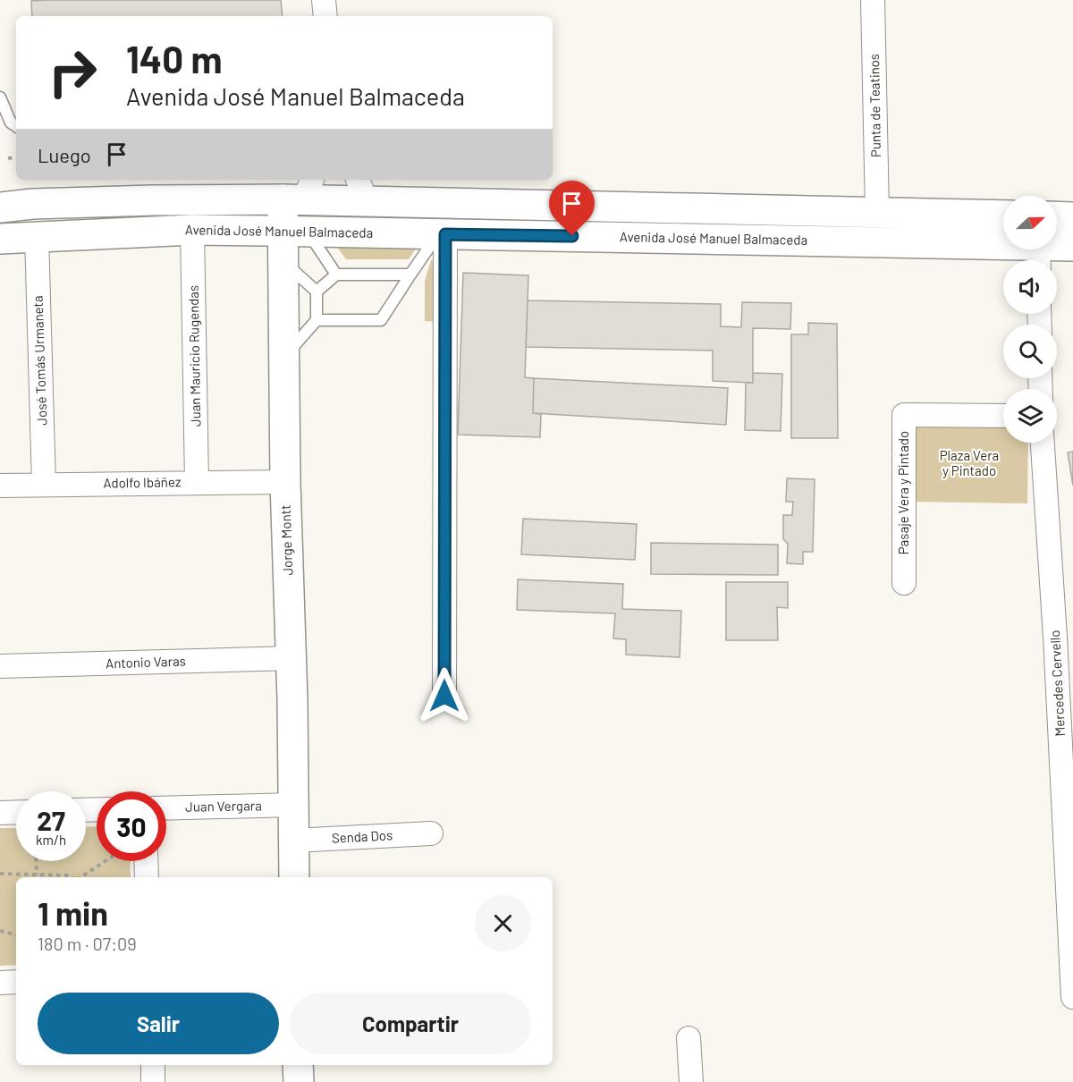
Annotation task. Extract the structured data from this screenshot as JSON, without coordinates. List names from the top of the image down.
{
  "streets": {
    "main road": ["Avenida José Manuel Balmaceda", "Jorge Montt"],
    "street": [
      "Punta de Teatinos",
      "Juan Mauricio Rugendas",
      "José Tomás Urmaneta",
      "Adolfo Ibáñez",
      "Pasaje Vera y Pintado",
      "Antonio Varas",
      "Mercedes Cervello",
      "Juan Vergara",
      "Senda Dos"
    ]
  },
  "crossings": [
    ["Avenida José Manuel Balmaceda", "Juan Mauricio Rugendas"],
    ["Avenida José Manuel Balmaceda", "José Tomás Urmaneta"],
    ["Avenida José Manuel Balmaceda", "Jorge Montt"],
    ["Juan Mauricio Rugendas", "Adolfo Ibáñez"],
    ["José Tomás Urmaneta", "Adolfo Ibáñez"],
    ["Adolfo Ibáñez", "Jorge Montt"],
    ["Jorge Montt", "Antonio Varas"],
    ["Jorge Montt", "Juan Vergara"],
    ["Jorge Montt", "Senda Dos"]
  ],
  "parks": ["Plaza Vera y Pintado"],
  "north": "right",
  "page": {
    "turn": ["140 m", "Avenida José Manuel Balmaceda"],
    "then": "Luego",
    "speed": "27 km/h",
    "limit": "30",
    "heading": ["1 min", "180 m · 07:09"],
    "buttons": ["Salir", "Compartir"]
  }
}
